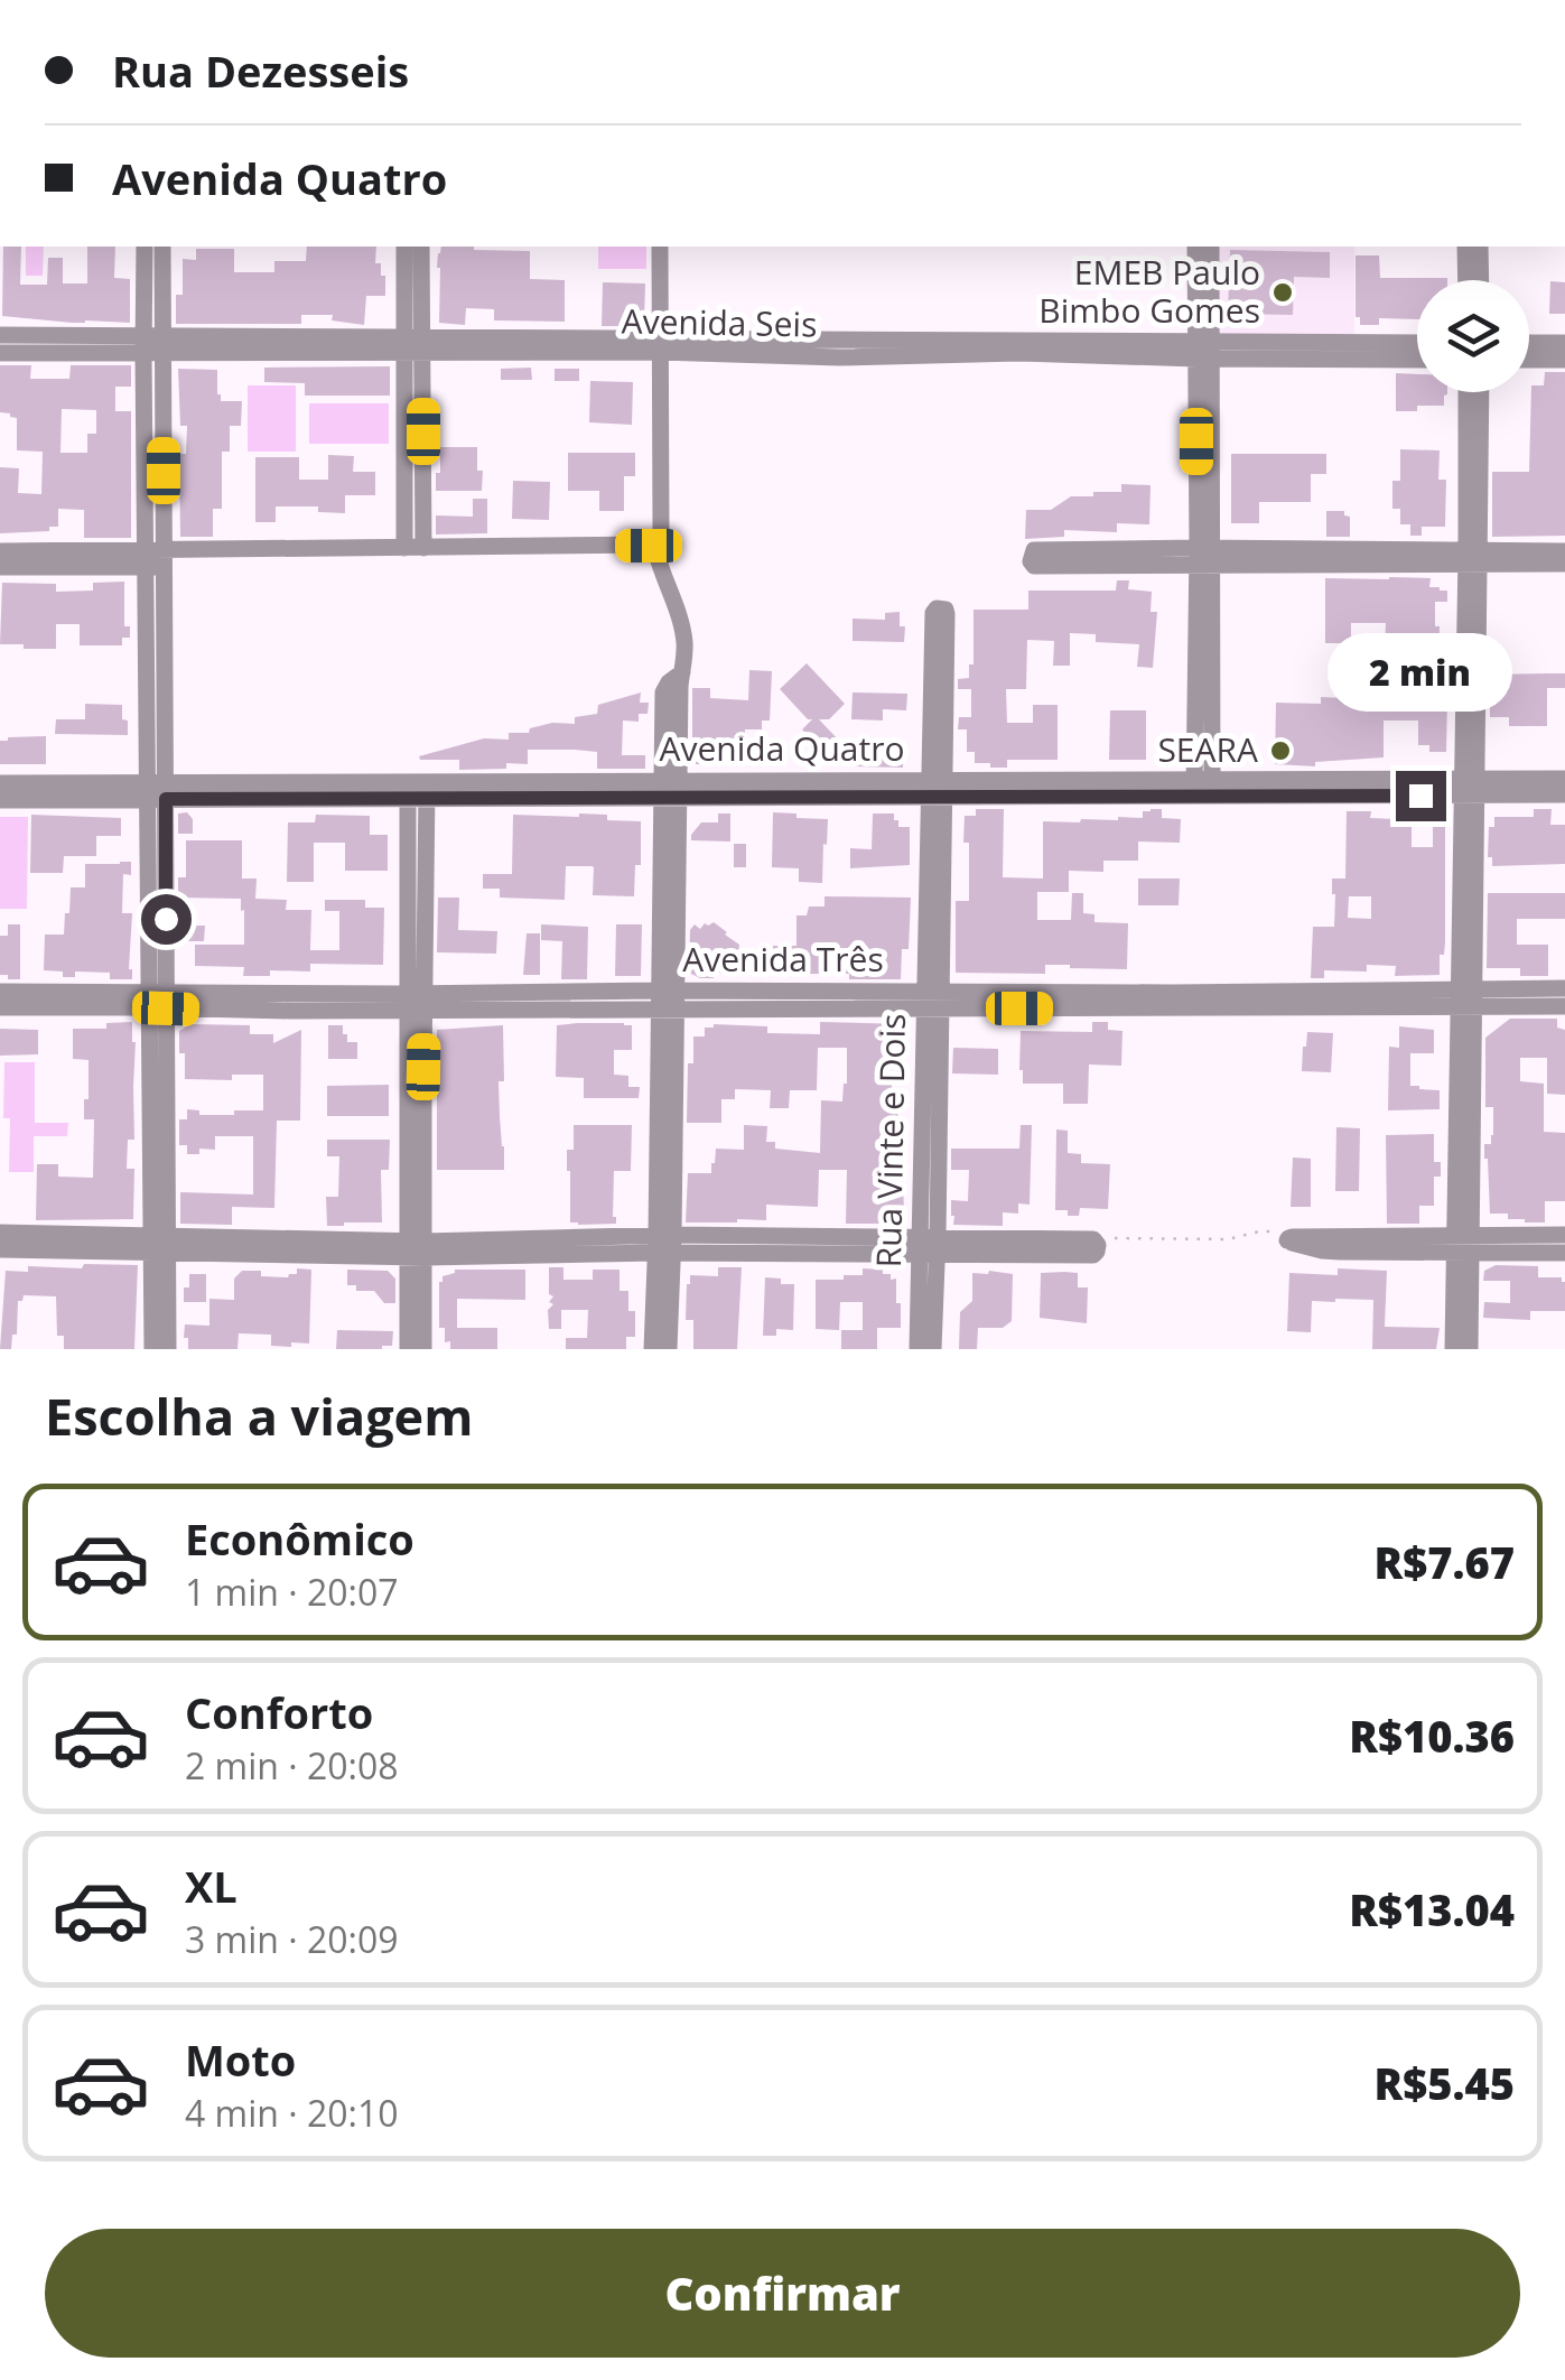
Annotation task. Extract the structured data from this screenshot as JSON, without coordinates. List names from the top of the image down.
{
  "streets": {
    "street": [
      "Avenida Seis",
      "Avenida Quatro",
      "Avenida Três",
      "Rua Vinte e Dois"
    ]
  },
  "crossings": [
    ["Avenida Quatro", "Rua Vinte e Dois"],
    ["Avenida Três", "Rua Vinte e Dois"]
  ],
  "places": ["EMEB Paulo Bimbo Gomes", "SEARA"],
  "page": {
    "banner": ["Rua Dezesseis", "Avenida Quatro"],
    "bubble": "2 min",
    "heading": "Escolha a viagem",
    "list": [
      {
        "name": "Econômico",
        "note": "1 min · 20:07",
        "value": "R$7.67"
      },
      {
        "name": "Conforto",
        "note": "2 min · 20:08",
        "value": "R$10.36"
      },
      {
        "name": "XL",
        "note": "3 min · 20:09",
        "value": "R$13.04"
      },
      {
        "name": "Moto",
        "note": "4 min · 20:10",
        "value": "R$5.45"
      }
    ],
    "buttons": "Confirmar"
  }
}
